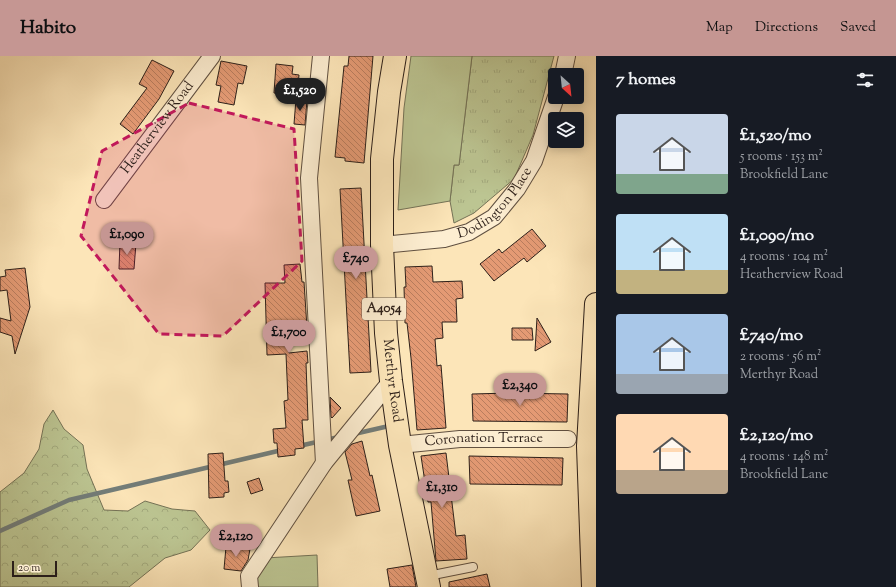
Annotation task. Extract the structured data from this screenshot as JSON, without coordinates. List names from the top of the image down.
{
  "streets": {
    "main road": ["A4054", "Merthyr Road"],
    "street": ["Heatherview Road", "Dodington Place", "Coronation Terrace"]
  },
  "crossings": [
    ["Dodington Place", "Merthyr Road"],
    ["Merthyr Road", "Coronation Terrace"]
  ],
  "scale_bar": "20 m",
  "north": "bottom right",
  "page": {
    "header": "Habito",
    "nav": ["Map", "Directions", "Saved"],
    "heading": "7 homes",
    "price": [
      "£1,520",
      "£1,090",
      "£740",
      "£1,700",
      "£2,340",
      "£1,310",
      "£2,120"
    ],
    "list": [
      {
        "name": "£1,520/mo",
        "note": "5 rooms · 153 m² · Brookfield Lane"
      },
      {
        "name": "£1,090/mo",
        "note": "4 rooms · 104 m² · Heatherview Road"
      },
      {
        "name": "£740/mo",
        "note": "2 rooms · 56 m² · Merthyr Road"
      },
      {
        "name": "£2,120/mo",
        "note": "4 rooms · 148 m² · Brookfield Lane"
      }
    ],
    "scale": "20 m"
  }
}
